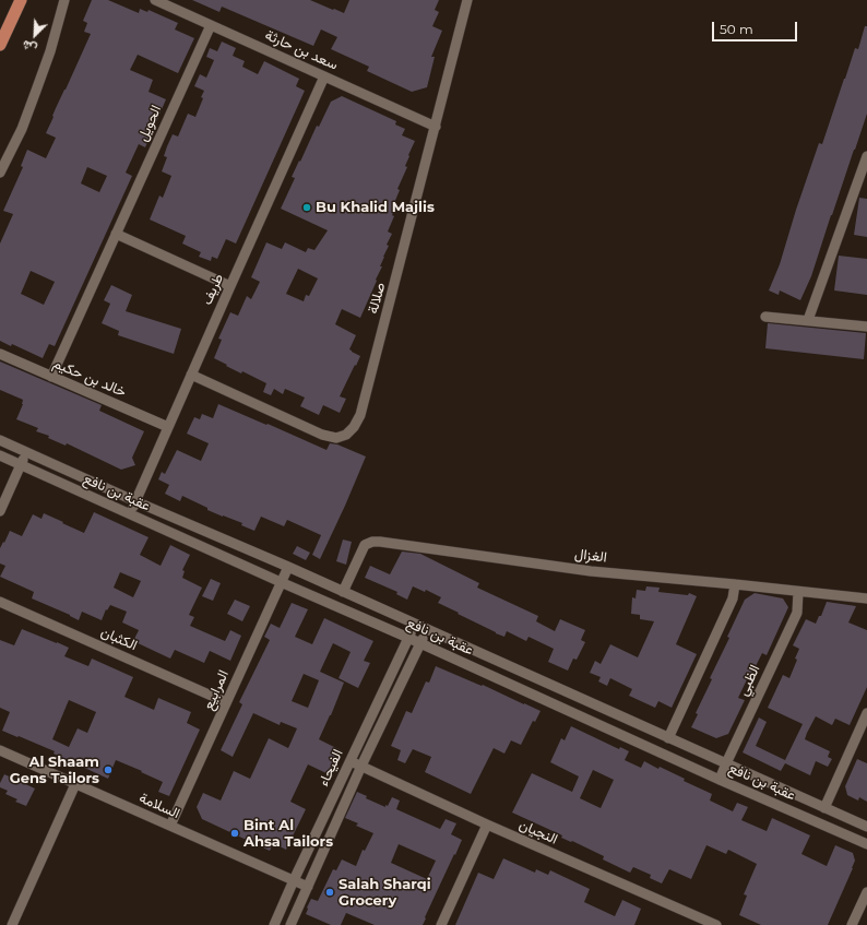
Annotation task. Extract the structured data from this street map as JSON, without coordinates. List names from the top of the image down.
{
  "streets": {
    "street": [
      "سعد بن حارثة",
      "الحويل",
      "طريف",
      "صلالة",
      "خالد بن حكيم",
      "عقبة بن نافع",
      "الغزال",
      "الكثبان",
      "الظبي",
      "المرابيع",
      "الفيحاء",
      "السلامة",
      "النجيان"
    ]
  },
  "crossings": [
    ["سعد بن حارثة", "الحويل"],
    ["سعد بن حارثة", "طريف"],
    ["سعد بن حارثة", "صلالة"],
    ["الحويل", "خالد بن حكيم"],
    ["طريف", "صلالة"],
    ["طريف", "خالد بن حكيم"],
    ["طريف", "عقبة بن نافع"],
    ["عقبة بن نافع", "الغزال"],
    ["عقبة بن نافع", "الظبي"],
    ["عقبة بن نافع", "المرابيع"],
    ["عقبة بن نافع", "الفيحاء"],
    ["الغزال", "الظبي"],
    ["الكثبان", "المرابيع"],
    ["المرابيع", "السلامة"],
    ["الفيحاء", "السلامة"],
    ["الفيحاء", "النجيان"]
  ],
  "places": [
    "Bu Khalid Majlis",
    "Al Shaam Gens Tailors",
    "Bint Al Ahsa Tailors",
    "Salah Sharqi Grocery"
  ],
  "scale_bar": "50 m",
  "north": "bottom left"
}
